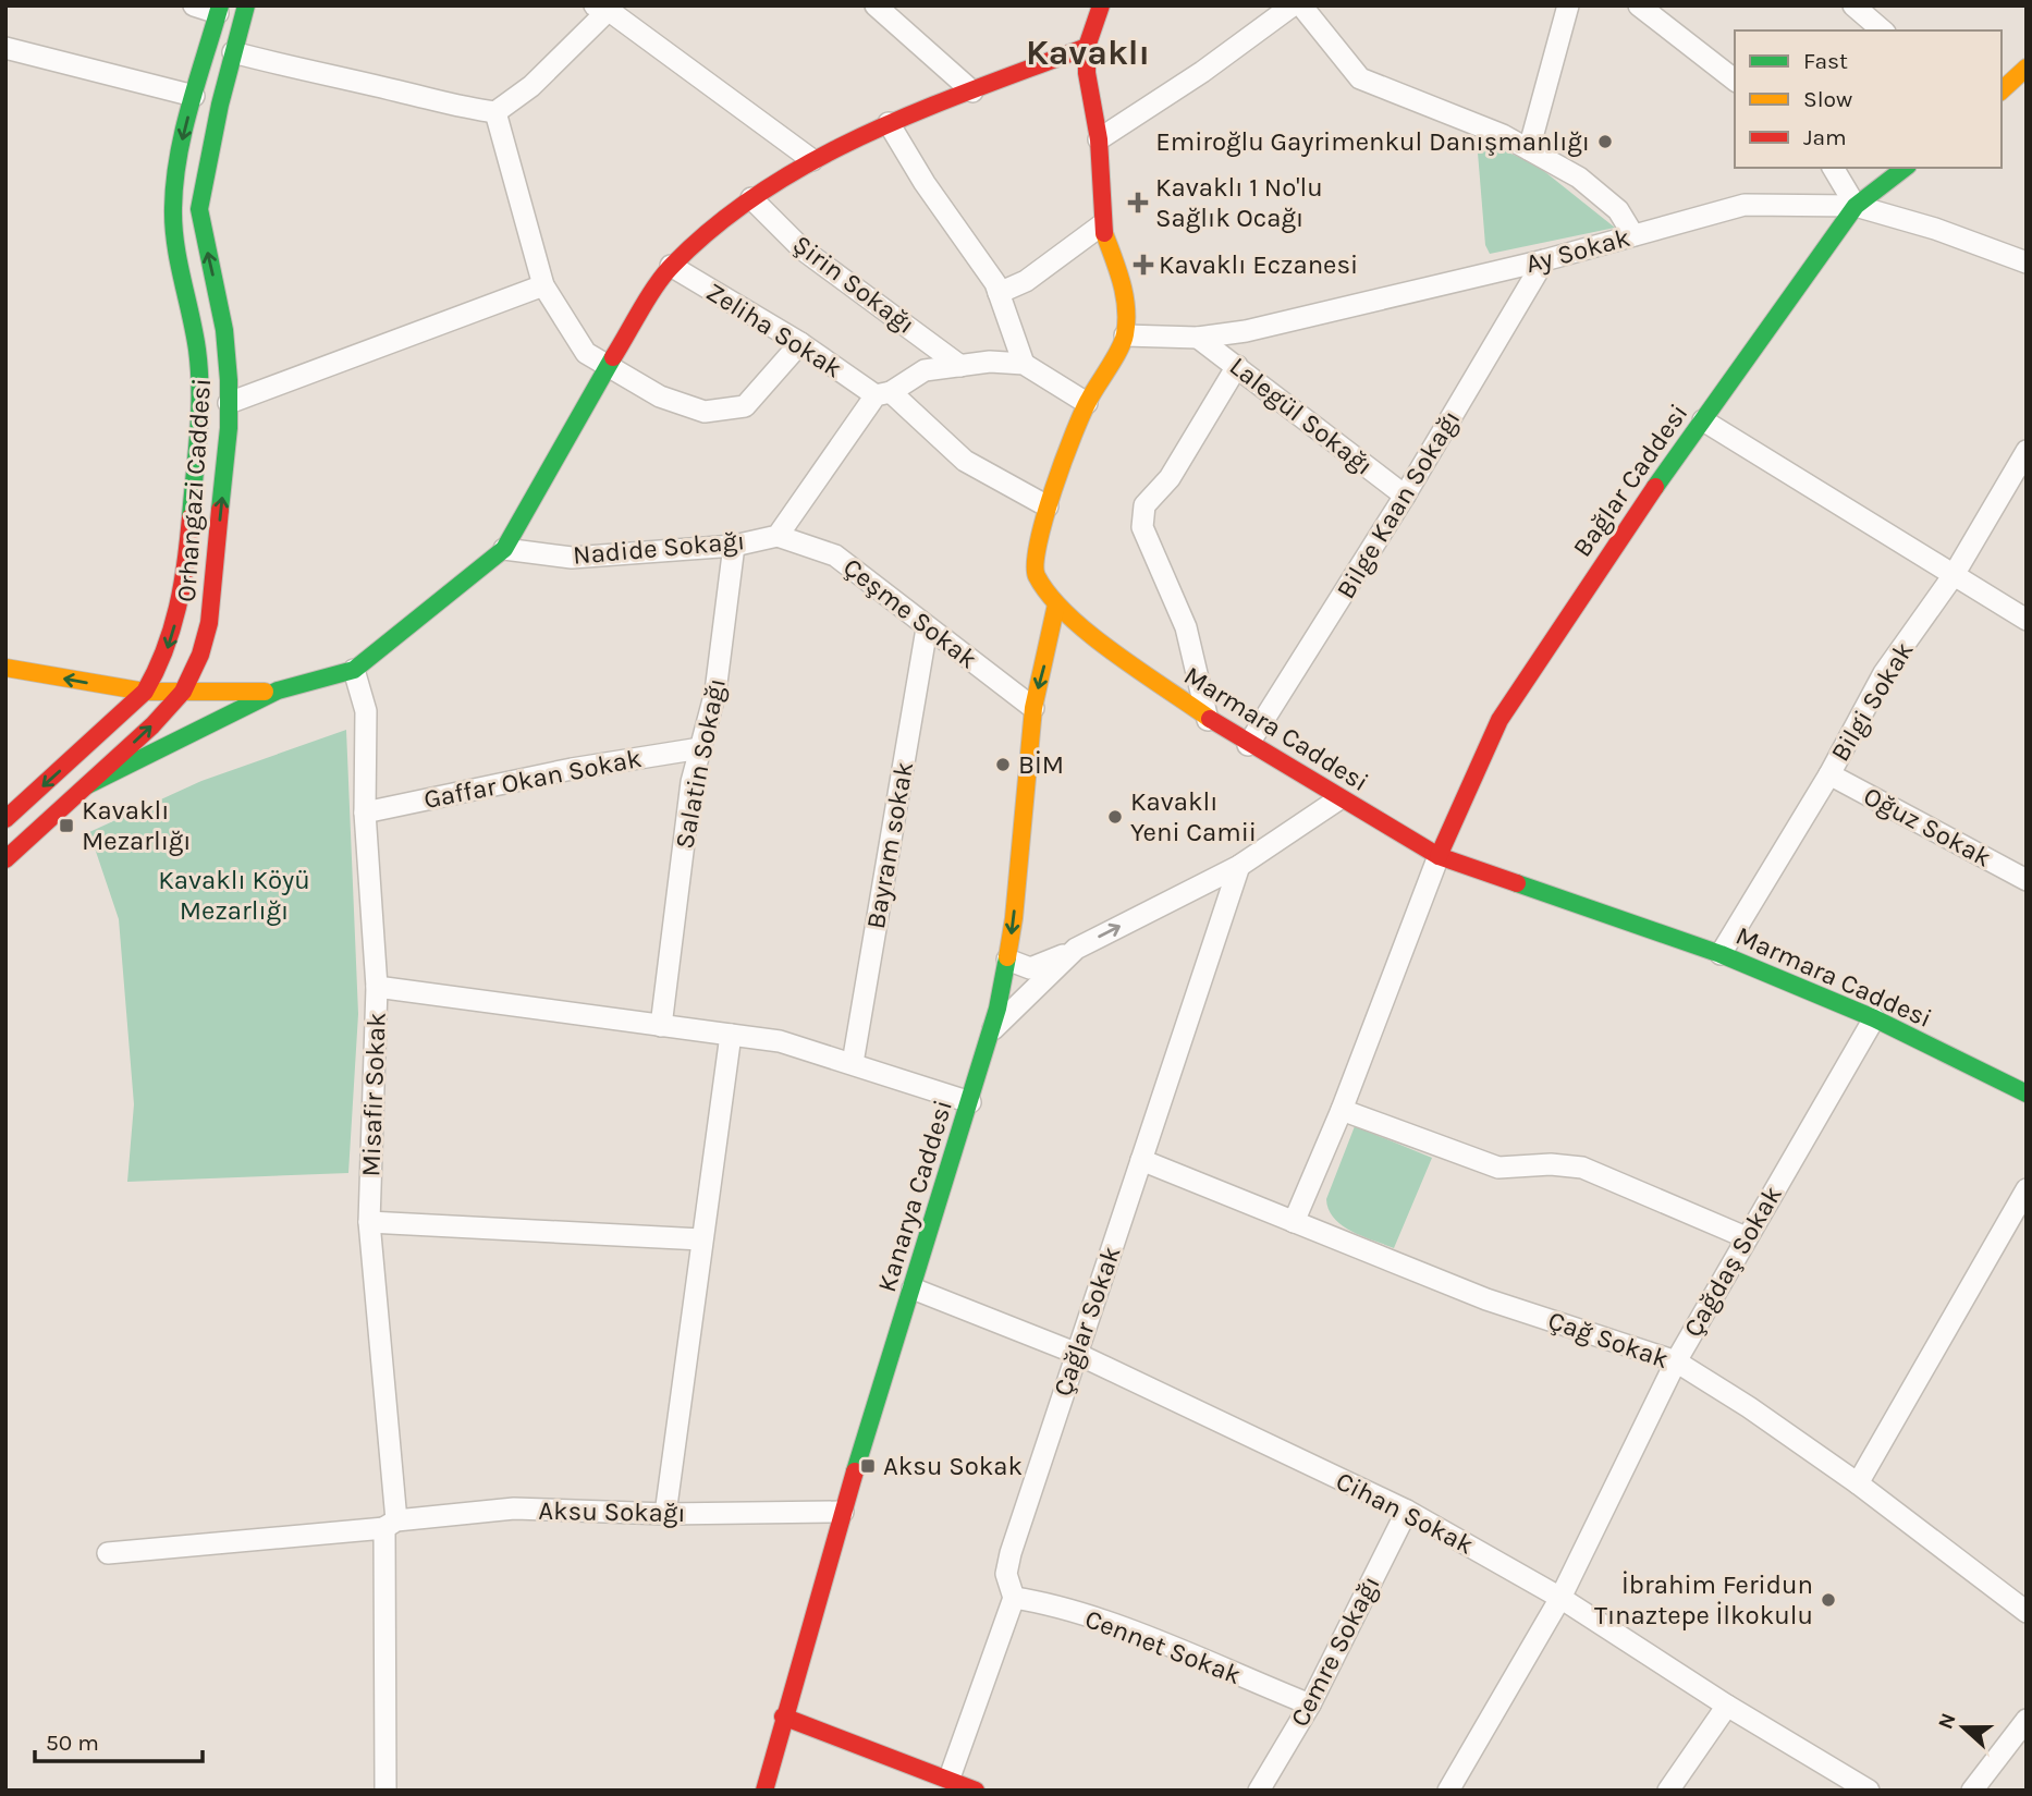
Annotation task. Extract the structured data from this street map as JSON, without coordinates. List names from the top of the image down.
{
  "streets": {
    "street": [
      "Ay Sokak",
      "Şirin Sokağı",
      "Zeliha Sokak",
      "Lalegül Sokağı",
      "Bağlar Caddesi",
      "Orhangazi Caddesi",
      "Bilge Kaan Sokağı",
      "Nadide Sokağı",
      "Çeşme Sokak",
      "Bilgi Sokak",
      "Marmara Caddesi",
      "Salatin Sokağı",
      "Gaffar Okan Sokak",
      "Oğuz Sokak",
      "Bayram sokak",
      "Misafir Sokak",
      "Kanarya Caddesi",
      "Çağdaş Sokak",
      "Çağlar Sokak",
      "Çağ Sokak",
      "Aksu Sokağı",
      "Cihan Sokak",
      "Cennet Sokak",
      "Cemre Sokağı"
    ]
  },
  "crossings": [
    ["Ay Sokak", "Lalegül Sokağı"],
    ["Ay Sokak", "Bağlar Caddesi"],
    ["Ay Sokak", "Bilge Kaan Sokağı"],
    ["Ay Sokak", "Marmara Caddesi"],
    ["Şirin Sokağı", "Nadide Sokağı"],
    ["Zeliha Sokak", "Nadide Sokağı"],
    ["Zeliha Sokak", "Marmara Caddesi"],
    ["Lalegül Sokağı", "Bilge Kaan Sokağı"],
    ["Bağlar Caddesi", "Marmara Caddesi"],
    ["Bilge Kaan Sokağı", "Marmara Caddesi"],
    ["Nadide Sokağı", "Çeşme Sokak"],
    ["Nadide Sokağı", "Salatin Sokağı"],
    ["Çeşme Sokak", "Bayram sokak"],
    ["Çeşme Sokak", "Kanarya Caddesi"],
    ["Bilgi Sokak", "Marmara Caddesi"],
    ["Bilgi Sokak", "Oğuz Sokak"],
    ["Marmara Caddesi", "Kanarya Caddesi"],
    ["Marmara Caddesi", "Çağdaş Sokak"],
    ["Salatin Sokağı", "Gaffar Okan Sokak"],
    ["Gaffar Okan Sokak", "Misafir Sokak"],
    ["Misafir Sokak", "Aksu Sokağı"],
    ["Kanarya Caddesi", "Aksu Sokağı"],
    ["Kanarya Caddesi", "Cihan Sokak"],
    ["Çağdaş Sokak", "Çağ Sokak"],
    ["Çağdaş Sokak", "Cihan Sokak"],
    ["Çağlar Sokak", "Çağ Sokak"],
    ["Çağlar Sokak", "Cihan Sokak"],
    ["Çağlar Sokak", "Cennet Sokak"],
    ["Cihan Sokak", "Cemre Sokağı"],
    ["Cennet Sokak", "Cemre Sokağı"]
  ],
  "districts": ["Kavaklı"],
  "parks": ["Kavaklı Köyü Mezarlığı"],
  "places": {
    "other": [
      "Emiroğlu Gayrimenkul Danışmanlığı",
      "BİM",
      "Kavaklı Yeni Camii",
      "İbrahim Feridun Tınaztepe İlkokulu"
    ],
    "health": ["Kavaklı 1 No'lu Sağlık Ocağı", "Kavaklı Eczanesi"],
    "transit": ["Kavaklı Mezarlığı", "Aksu Sokak"]
  },
  "legend": ["Fast", "Slow", "Jam"],
  "scale_bar": "50 m",
  "north": "left"
}
